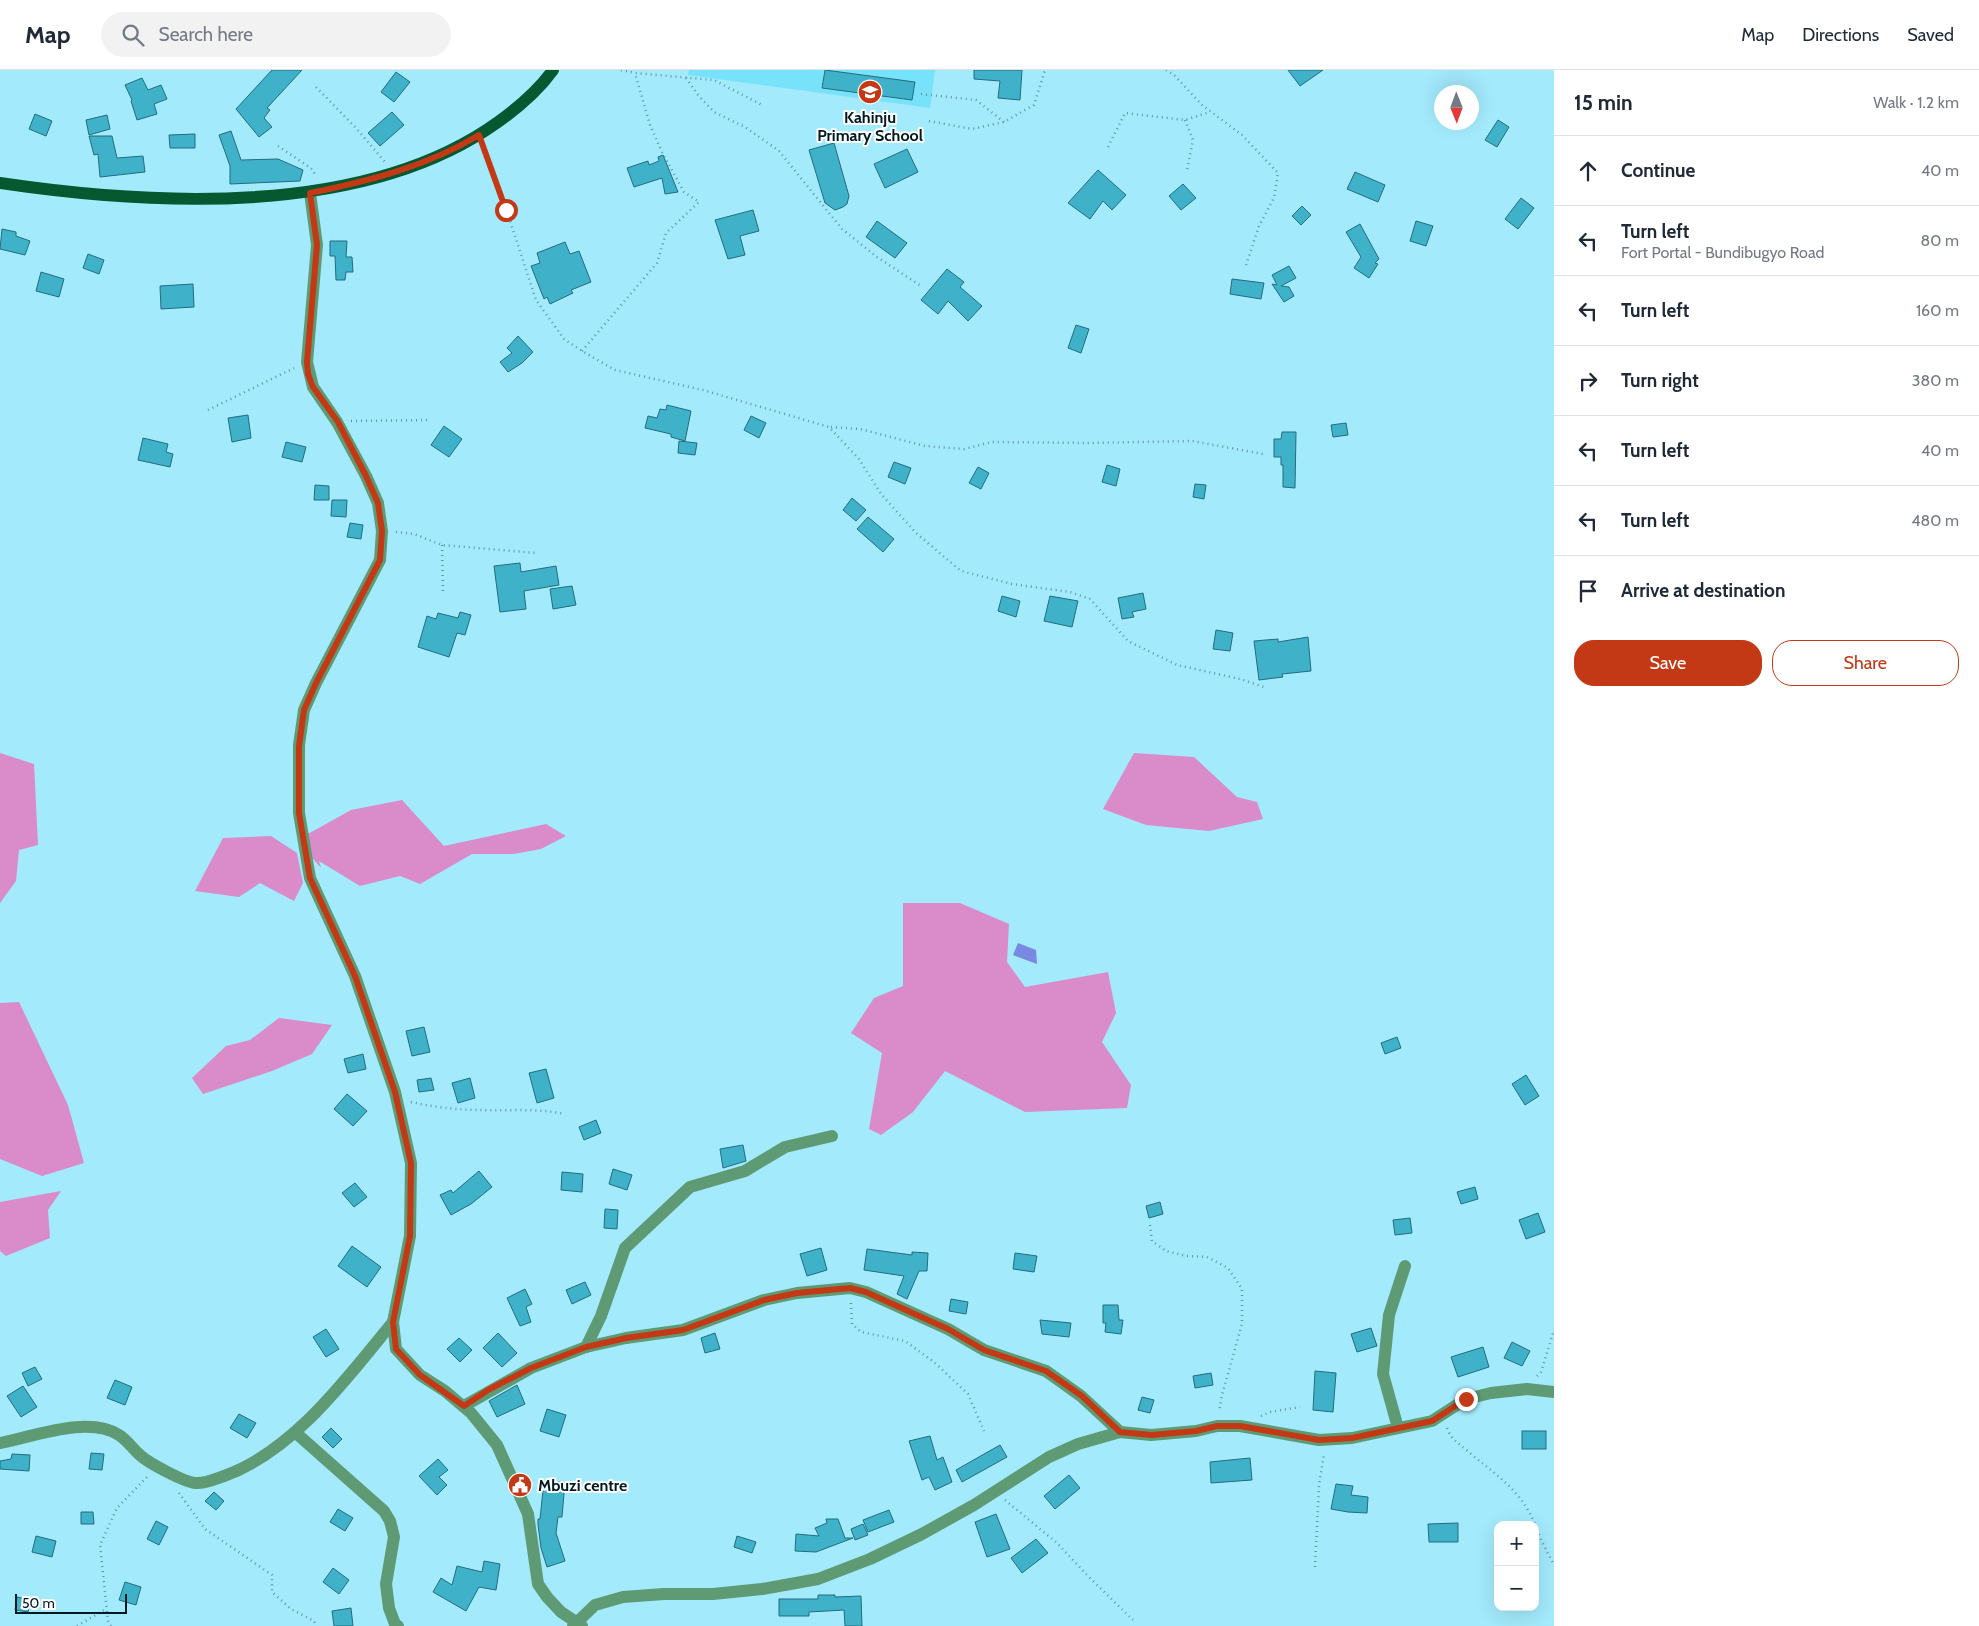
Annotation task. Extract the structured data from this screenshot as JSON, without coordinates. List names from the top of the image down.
{
  "places": {
    "school or university": ["Kahinju Primary School"],
    "public building": ["Mbuzi centre"]
  },
  "scale_bar": "50 m",
  "north": "bottom",
  "page": {
    "header": "Map",
    "search": "Search here",
    "nav": ["Map", "Directions", "Saved"],
    "heading": ["15 min", "Walk · 1.2 km"],
    "list": [
      ["Continue", "40 m"],
      ["Turn left", "Fort Portal - Bundibugyo Road", "80 m"],
      ["Turn left", "160 m"],
      ["Turn right", "380 m"],
      ["Turn left", "40 m"],
      ["Turn left", "480 m"],
      "Arrive at destination"
    ],
    "buttons": ["Save", "Share"],
    "map_buttons": ["+", "−"],
    "scale": "50 m"
  }
}
